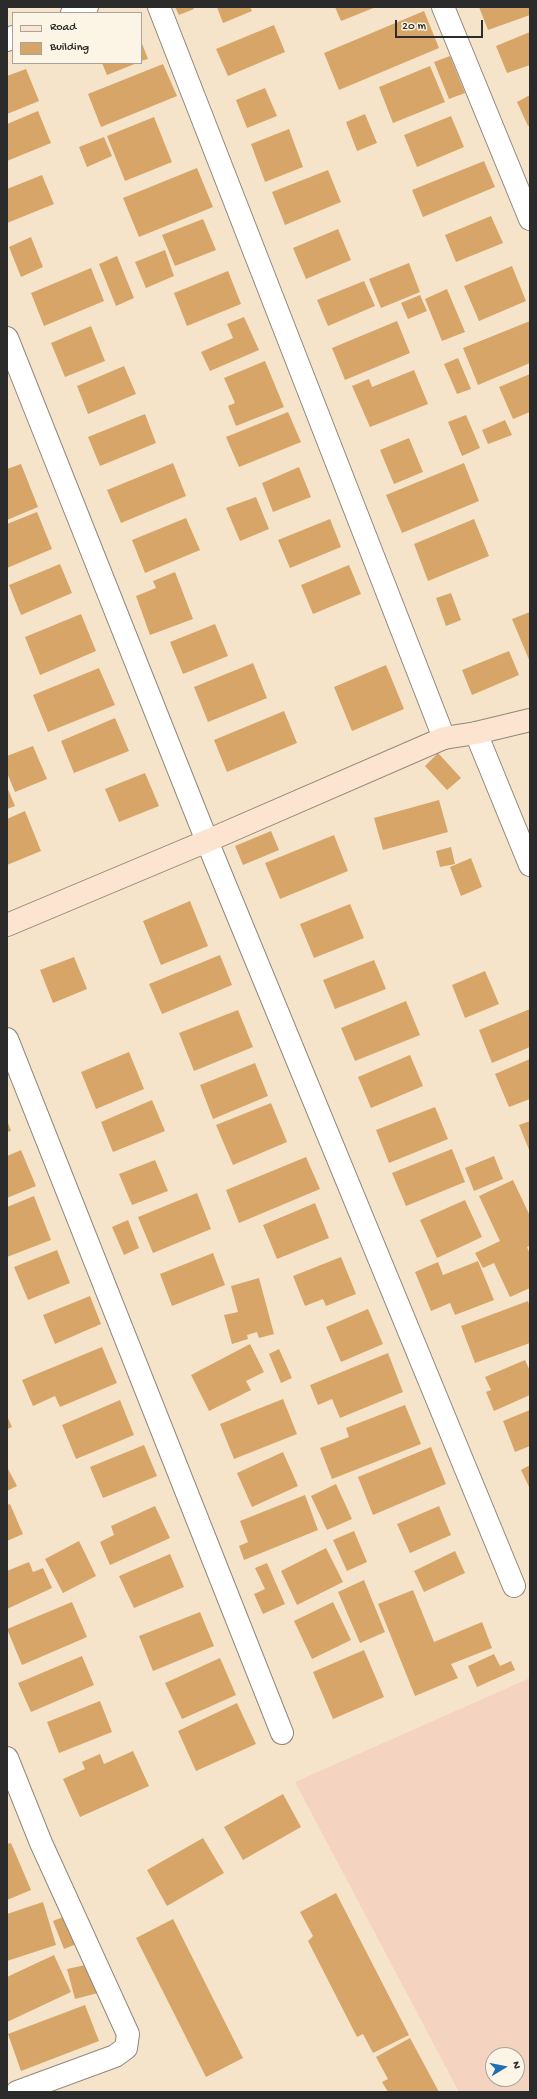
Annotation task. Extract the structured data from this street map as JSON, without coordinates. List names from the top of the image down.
{
  "legend": ["Road", "Building"],
  "scale_bar": "20 m",
  "north": "right"
}
